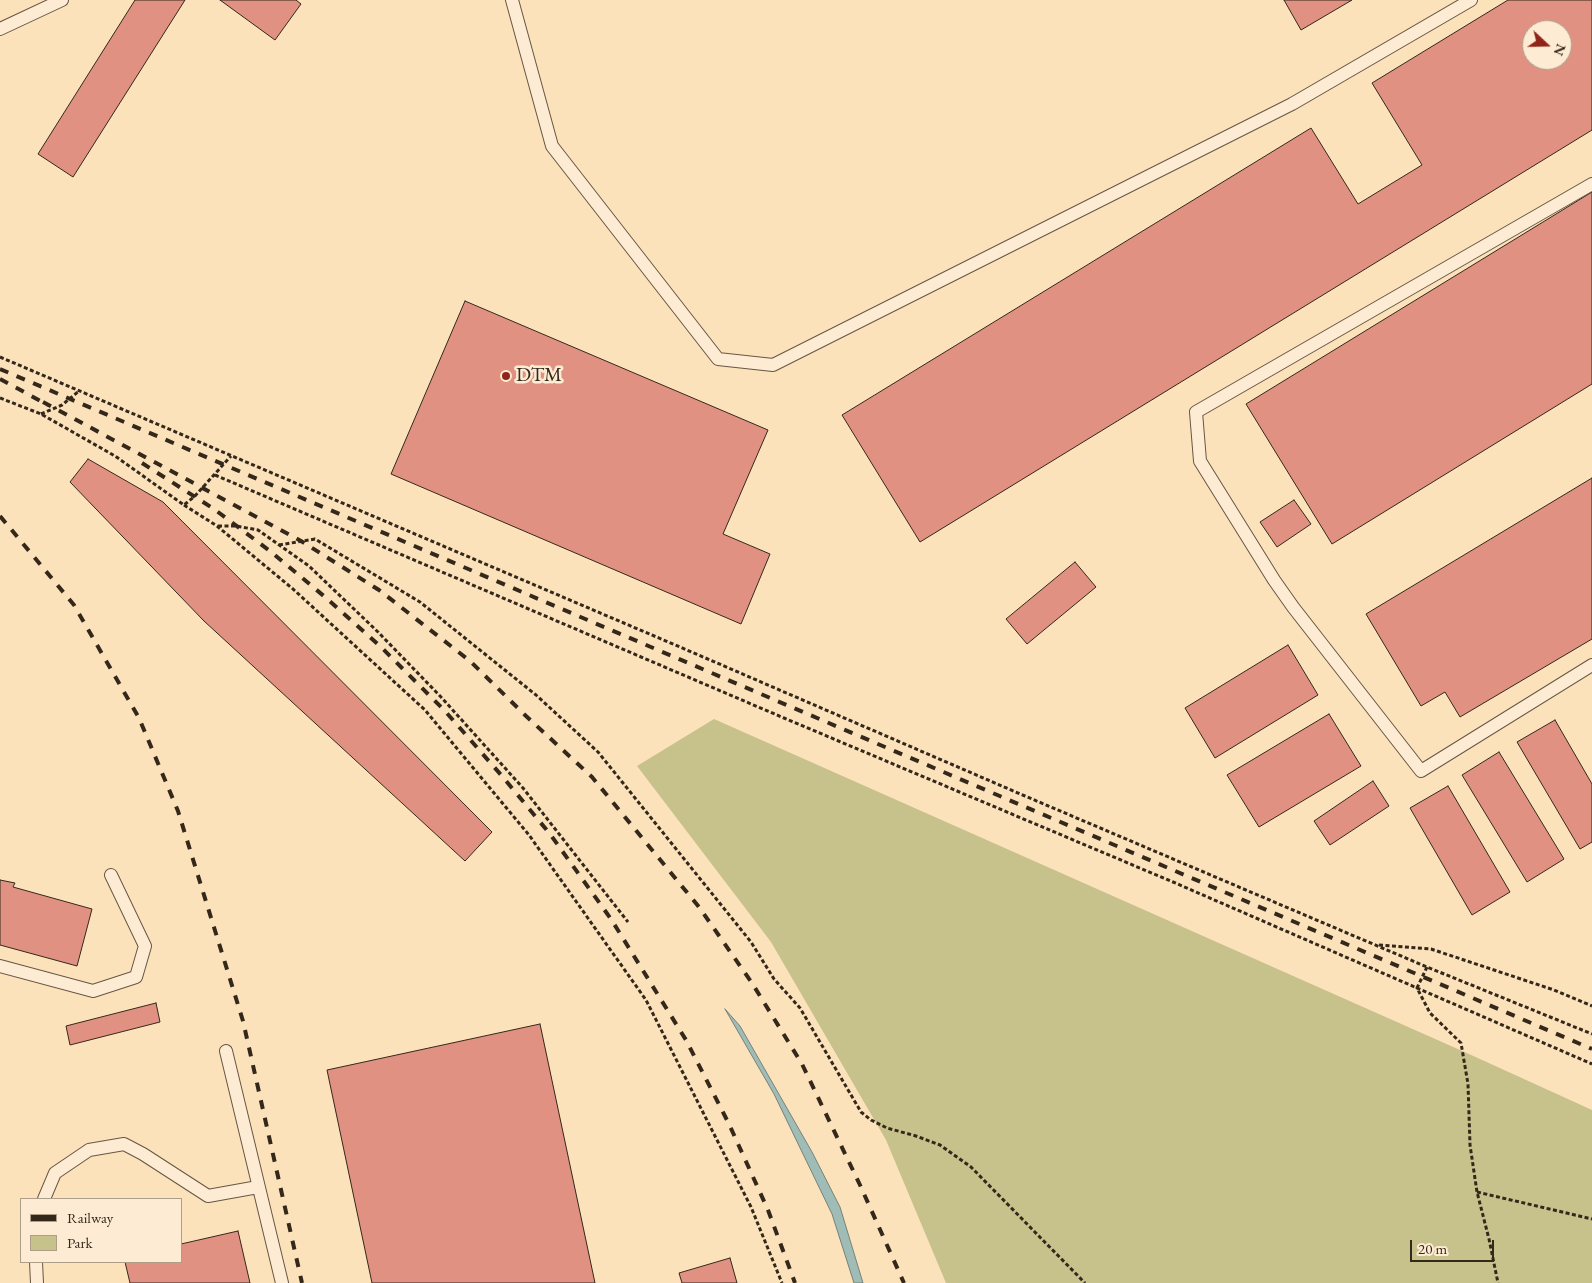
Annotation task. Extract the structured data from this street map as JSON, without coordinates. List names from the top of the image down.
{
  "places": ["DTM"],
  "legend": ["Railway", "Park"],
  "scale_bar": "20 m",
  "north": "right"
}
